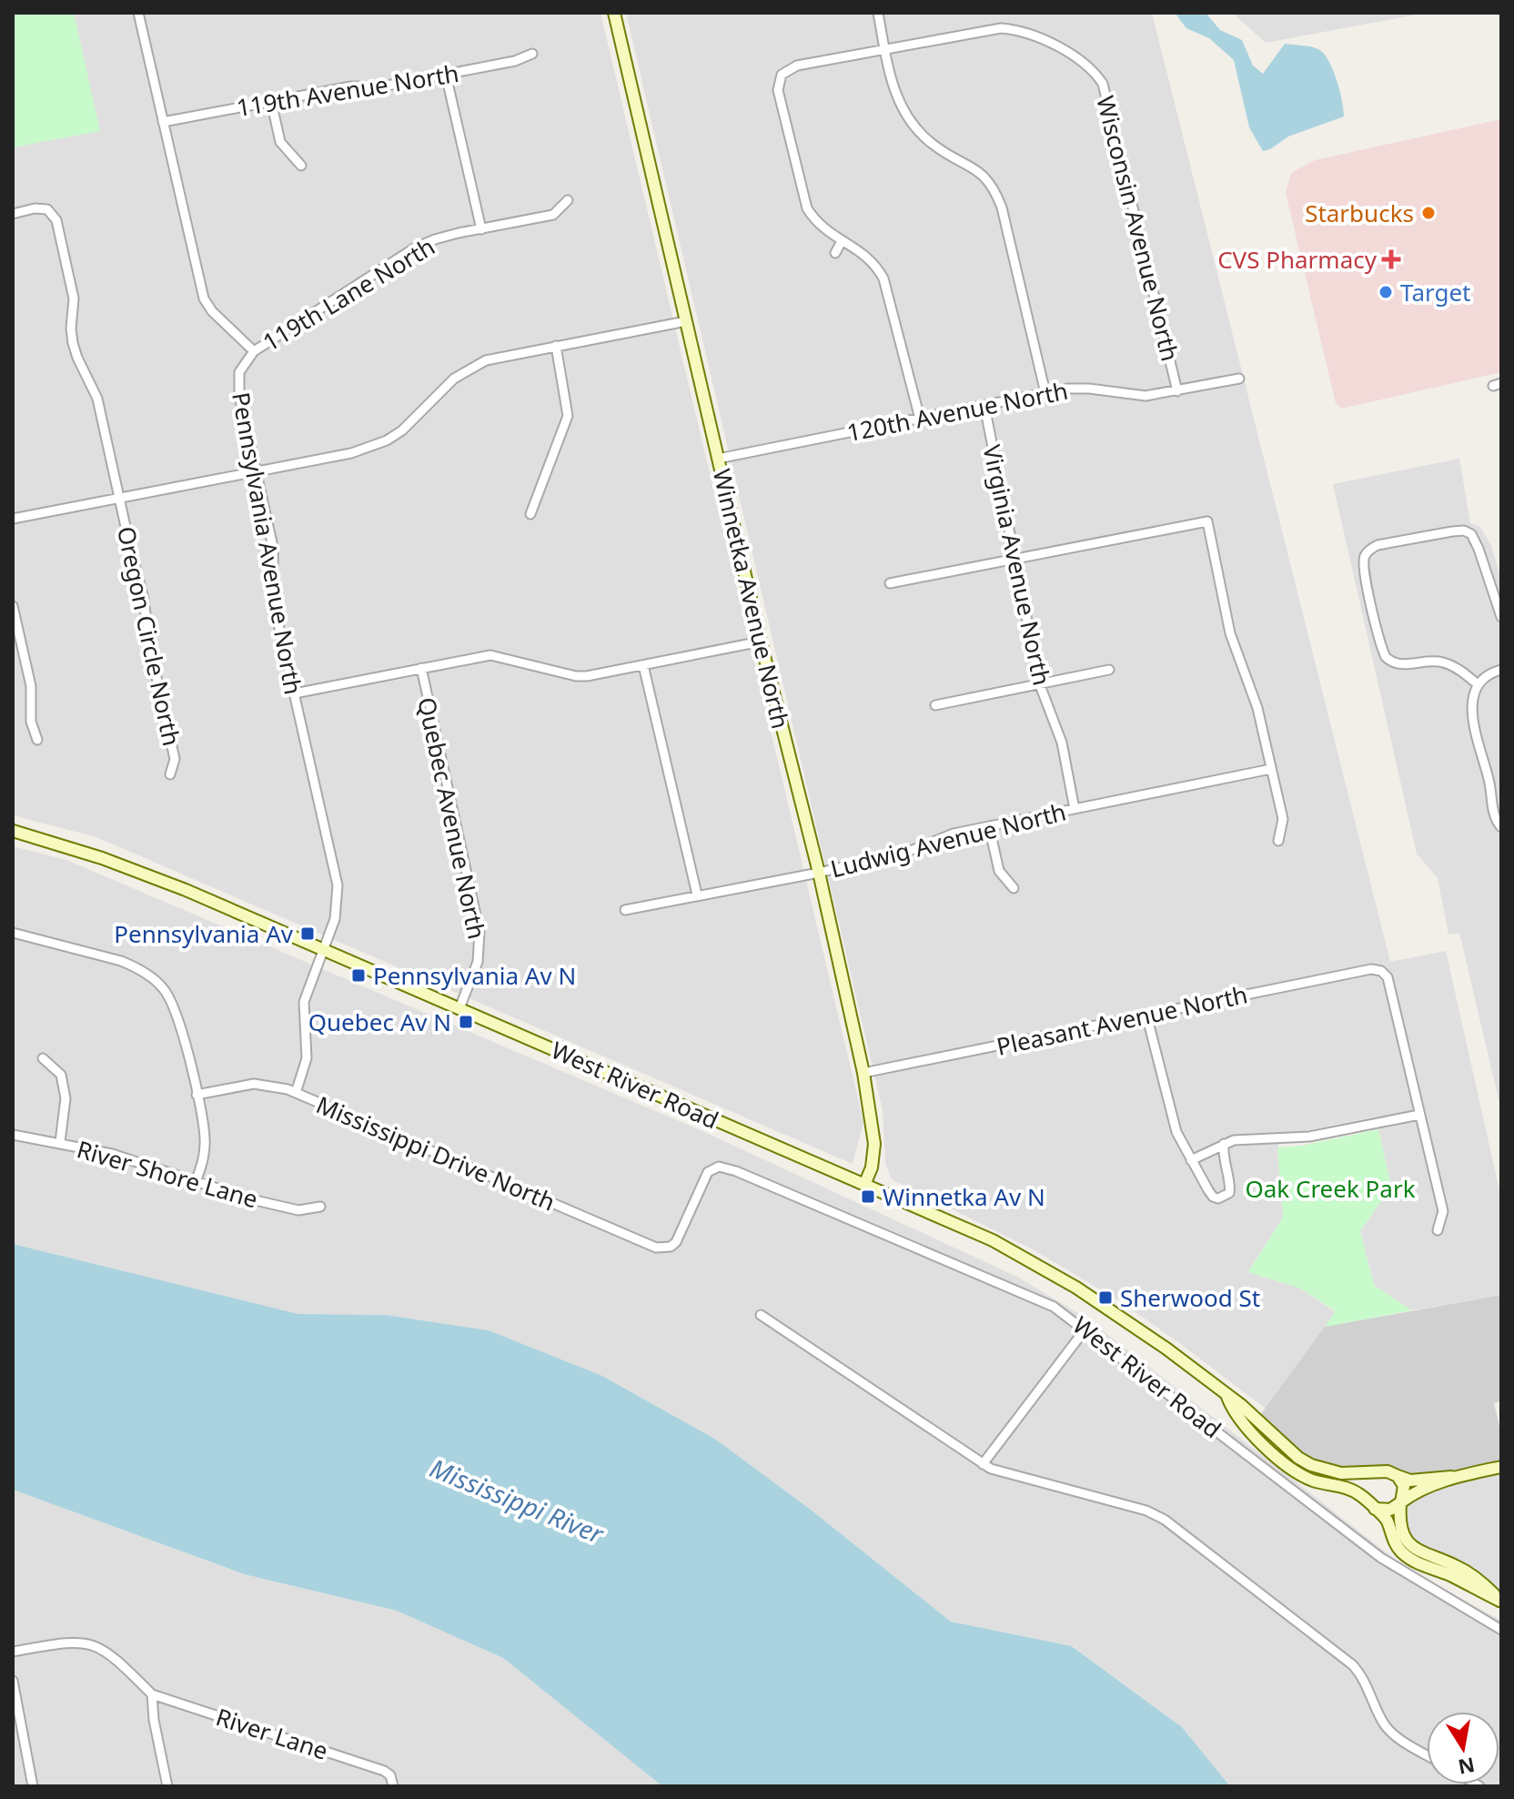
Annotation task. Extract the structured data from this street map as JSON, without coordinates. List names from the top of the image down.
{
  "streets": {
    "main road": ["Winnetka Avenue North", "West River Road"],
    "street": [
      "119th Avenue North",
      "Wisconsin Avenue North",
      "119th Lane North",
      "120th Avenue North",
      "Pennsylvania Avenue North",
      "Virginia Avenue North",
      "Oregon Circle North",
      "Quebec Avenue North",
      "Ludwig Avenue North",
      "Pleasant Avenue North",
      "Mississippi Drive North",
      "River Shore Lane",
      "River Lane"
    ]
  },
  "crossings": [
    ["Wisconsin Avenue North", "120th Avenue North"],
    ["119th Lane North", "Pennsylvania Avenue North"],
    ["120th Avenue North", "Virginia Avenue North"],
    ["120th Avenue North", "Winnetka Avenue North"],
    ["Pennsylvania Avenue North", "West River Road"],
    ["Pennsylvania Avenue North", "Mississippi Drive North"],
    ["Virginia Avenue North", "Ludwig Avenue North"],
    ["Winnetka Avenue North", "Ludwig Avenue North"],
    ["Winnetka Avenue North", "Pleasant Avenue North"],
    ["Winnetka Avenue North", "West River Road"],
    ["Quebec Avenue North", "West River Road"],
    ["West River Road", "Mississippi Drive North"]
  ],
  "water": ["Mississippi River"],
  "parks": ["Oak Creek Park"],
  "places": {
    "other": ["Starbucks", "Target"],
    "health": ["CVS Pharmacy"],
    "transit": [
      "Pennsylvania Av",
      "Pennsylvania Av N",
      "Quebec Av N",
      "Winnetka Av N",
      "Sherwood St"
    ]
  },
  "north": "bottom"
}
